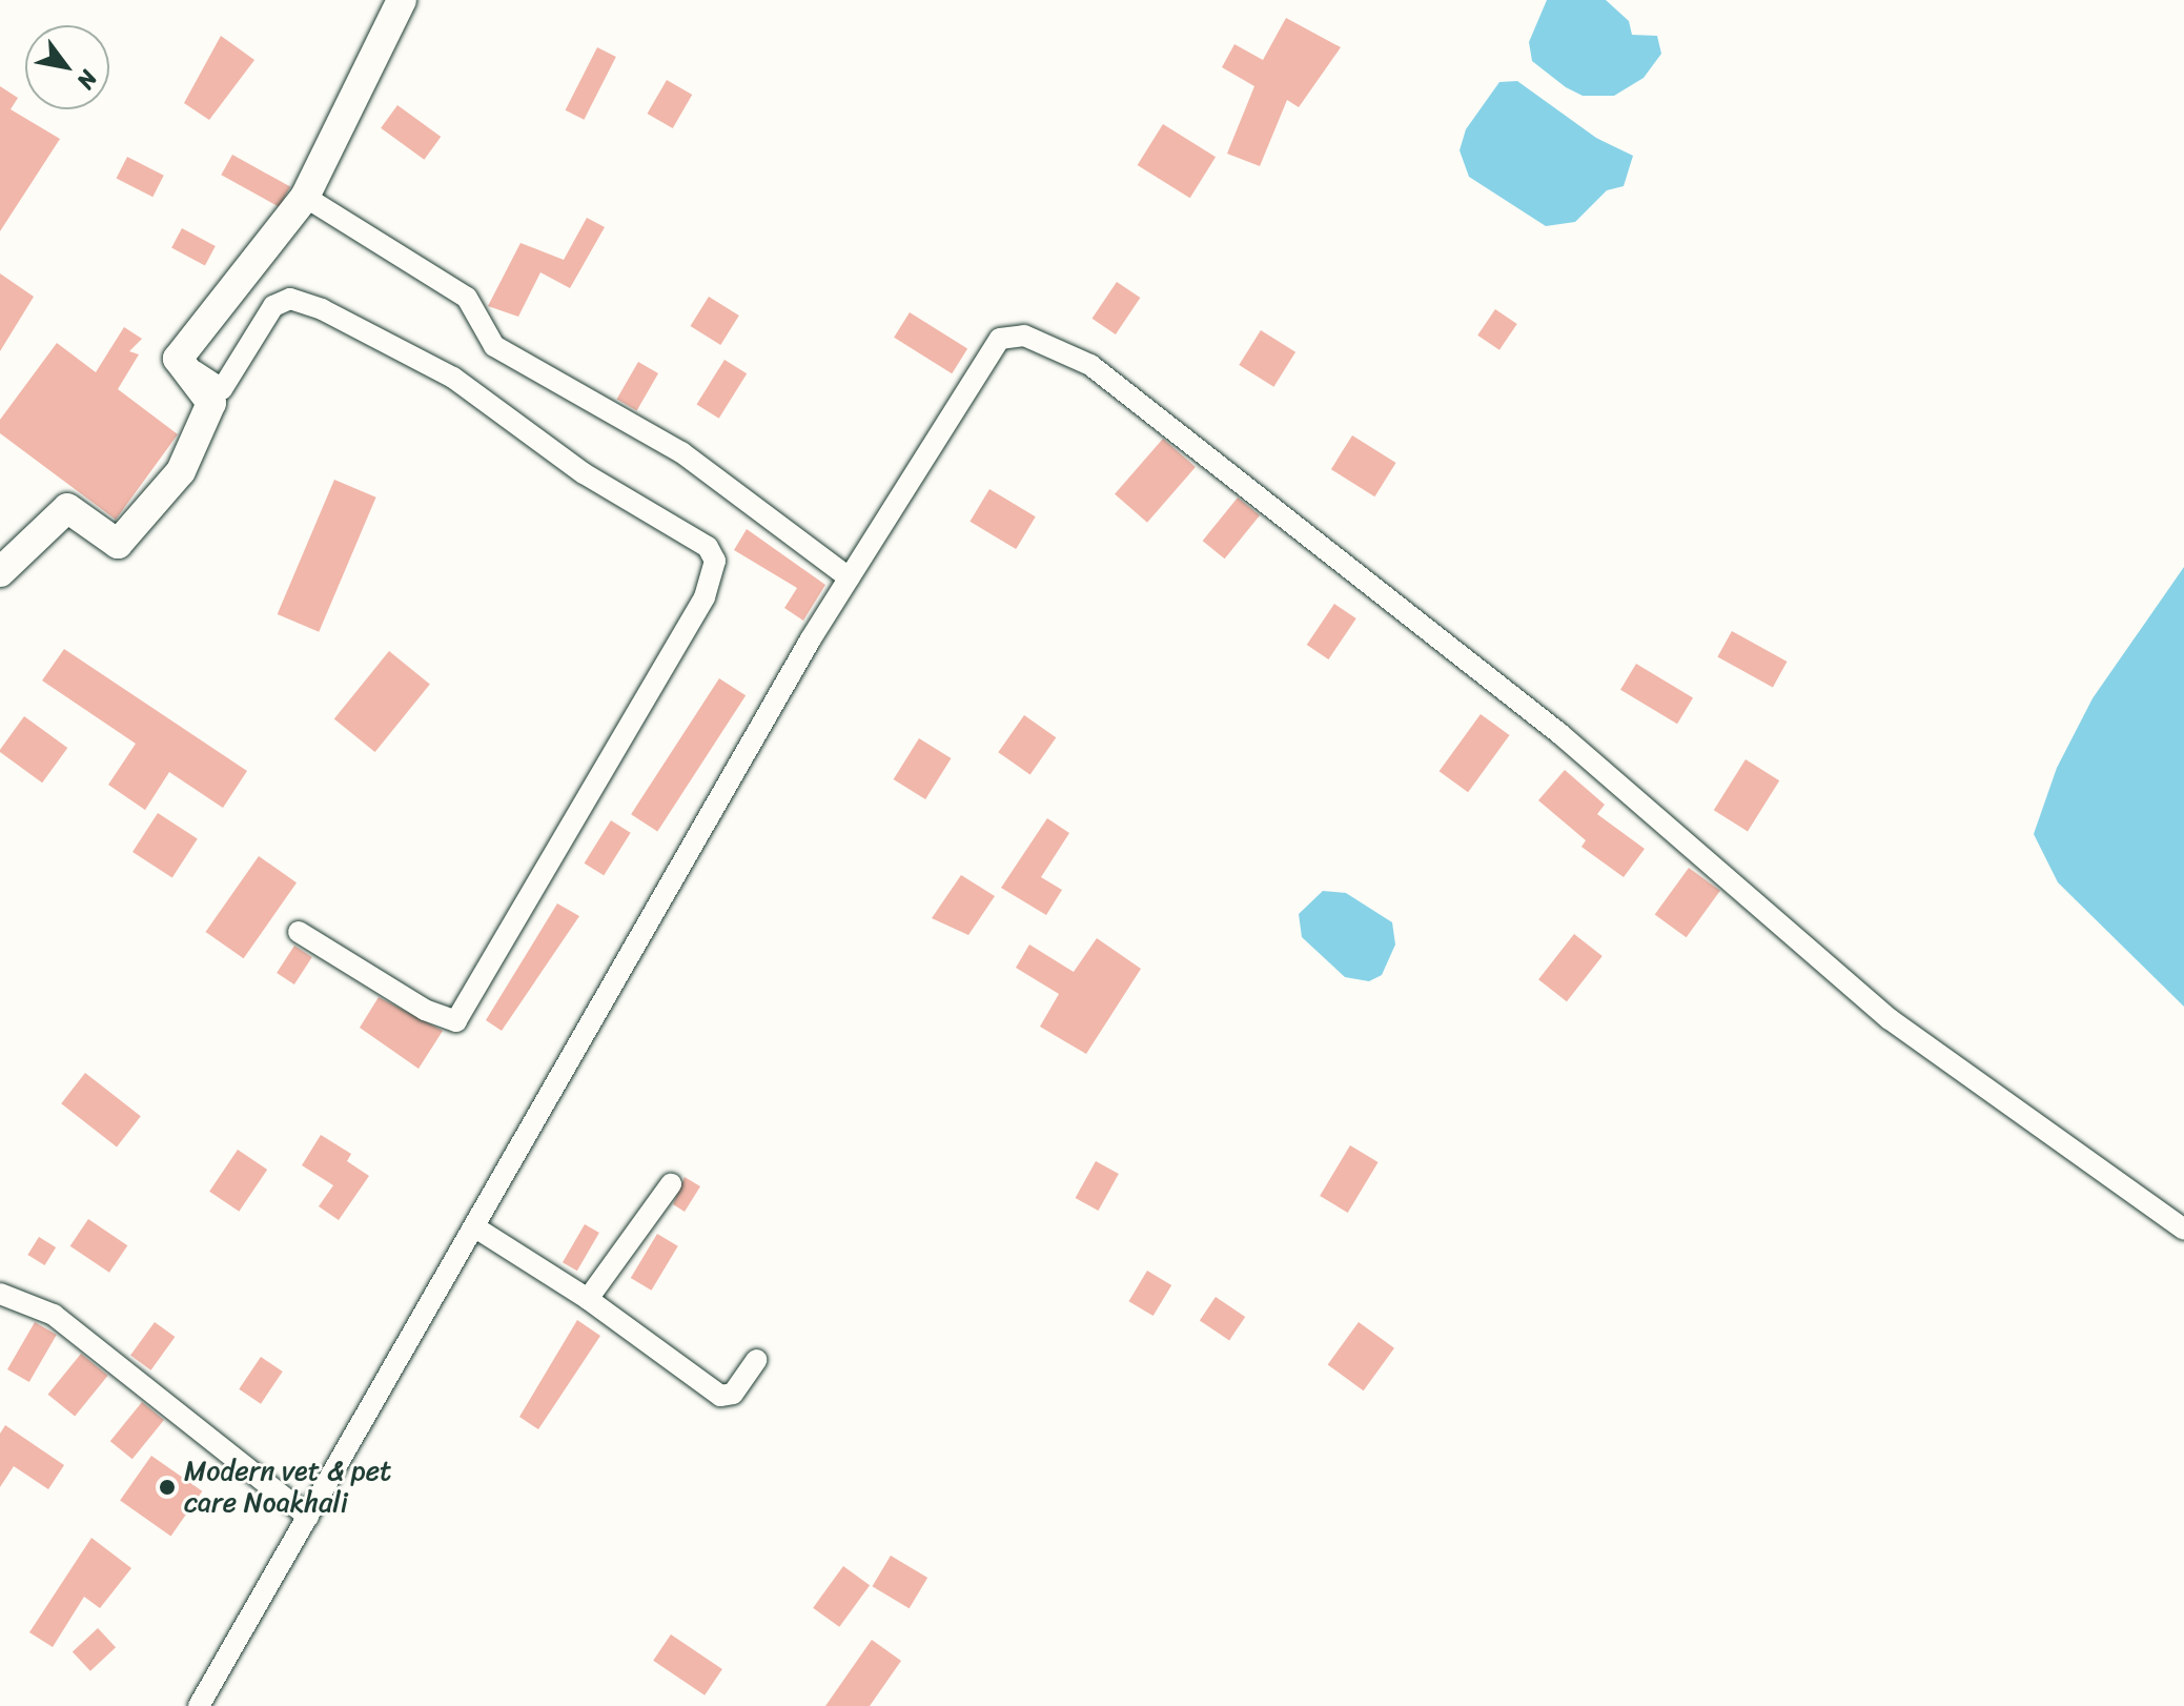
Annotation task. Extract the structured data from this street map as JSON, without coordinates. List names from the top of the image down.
{
  "places": ["Modern vet & pet care Noakhali"],
  "north": "bottom right"
}
